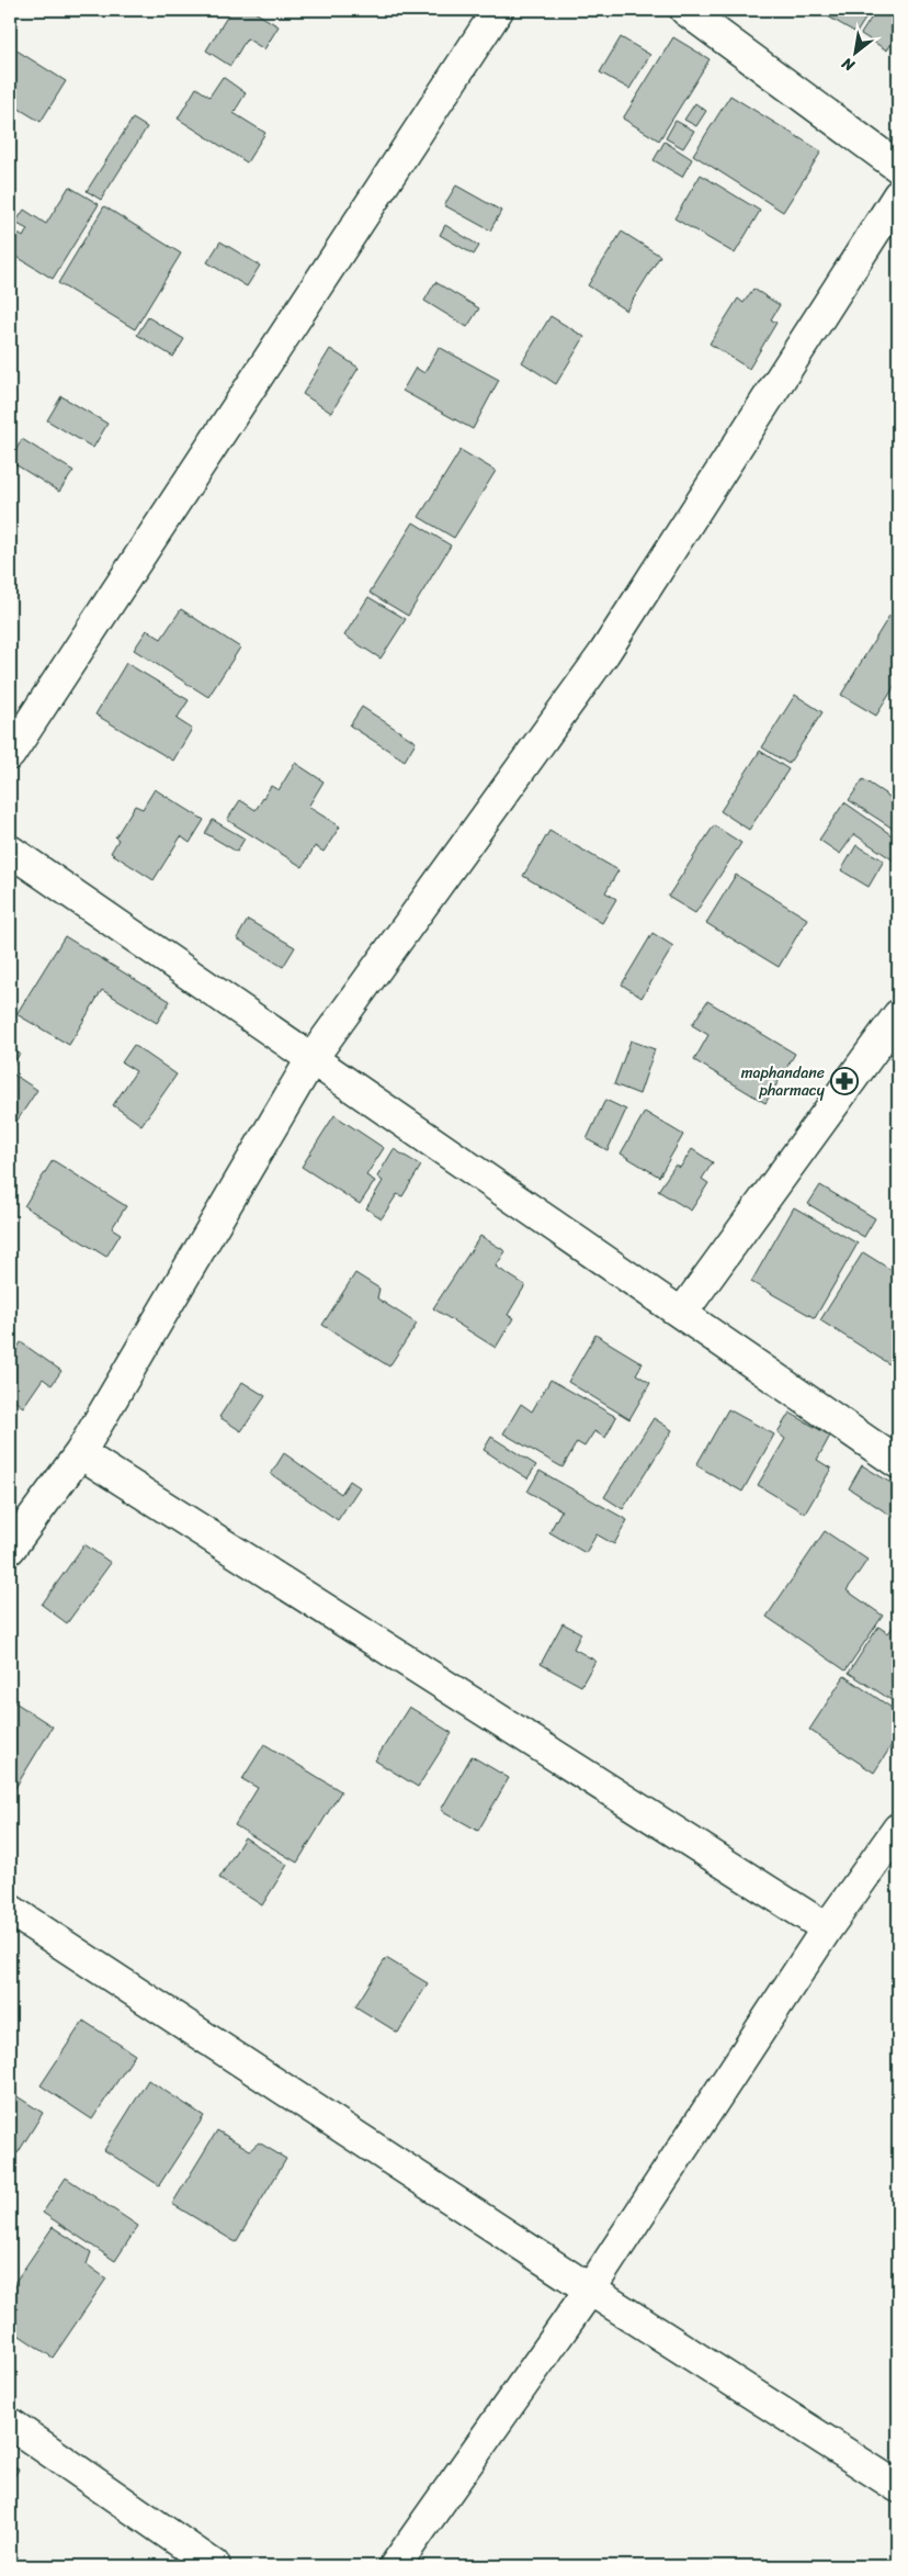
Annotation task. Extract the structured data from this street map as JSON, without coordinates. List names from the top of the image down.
{
  "places": {
    "pharmacy": ["maphandane pharmacy"]
  },
  "north": "bottom left"
}
